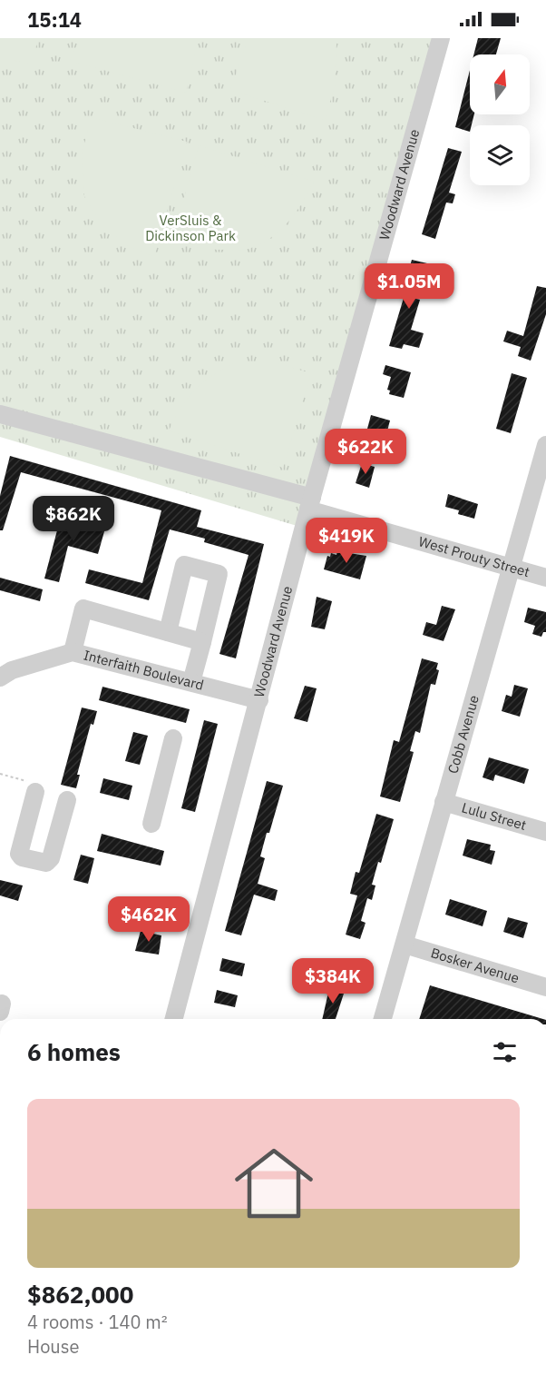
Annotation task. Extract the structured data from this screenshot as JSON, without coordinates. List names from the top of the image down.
{
  "streets": {
    "street": [
      "Woodward Avenue",
      "West Prouty Street",
      "Interfaith Boulevard",
      "Cobb Avenue",
      "Lulu Street",
      "Bosker Avenue"
    ]
  },
  "crossings": [
    ["Woodward Avenue", "West Prouty Street"],
    ["Woodward Avenue", "Interfaith Boulevard"],
    ["West Prouty Street", "Cobb Avenue"],
    ["Cobb Avenue", "Lulu Street"],
    ["Cobb Avenue", "Bosker Avenue"]
  ],
  "parks": ["VerSluis & Dickinson Park"],
  "north": "top",
  "page": {
    "status": "15:14",
    "price": [
      "$1.05M",
      "$622K",
      "$862K",
      "$419K",
      "$462K",
      "$384K"
    ],
    "heading": "6 homes",
    "list": [
      {
        "name": "$862,000",
        "note": "4 rooms · 140 m² · House"
      }
    ]
  }
}
